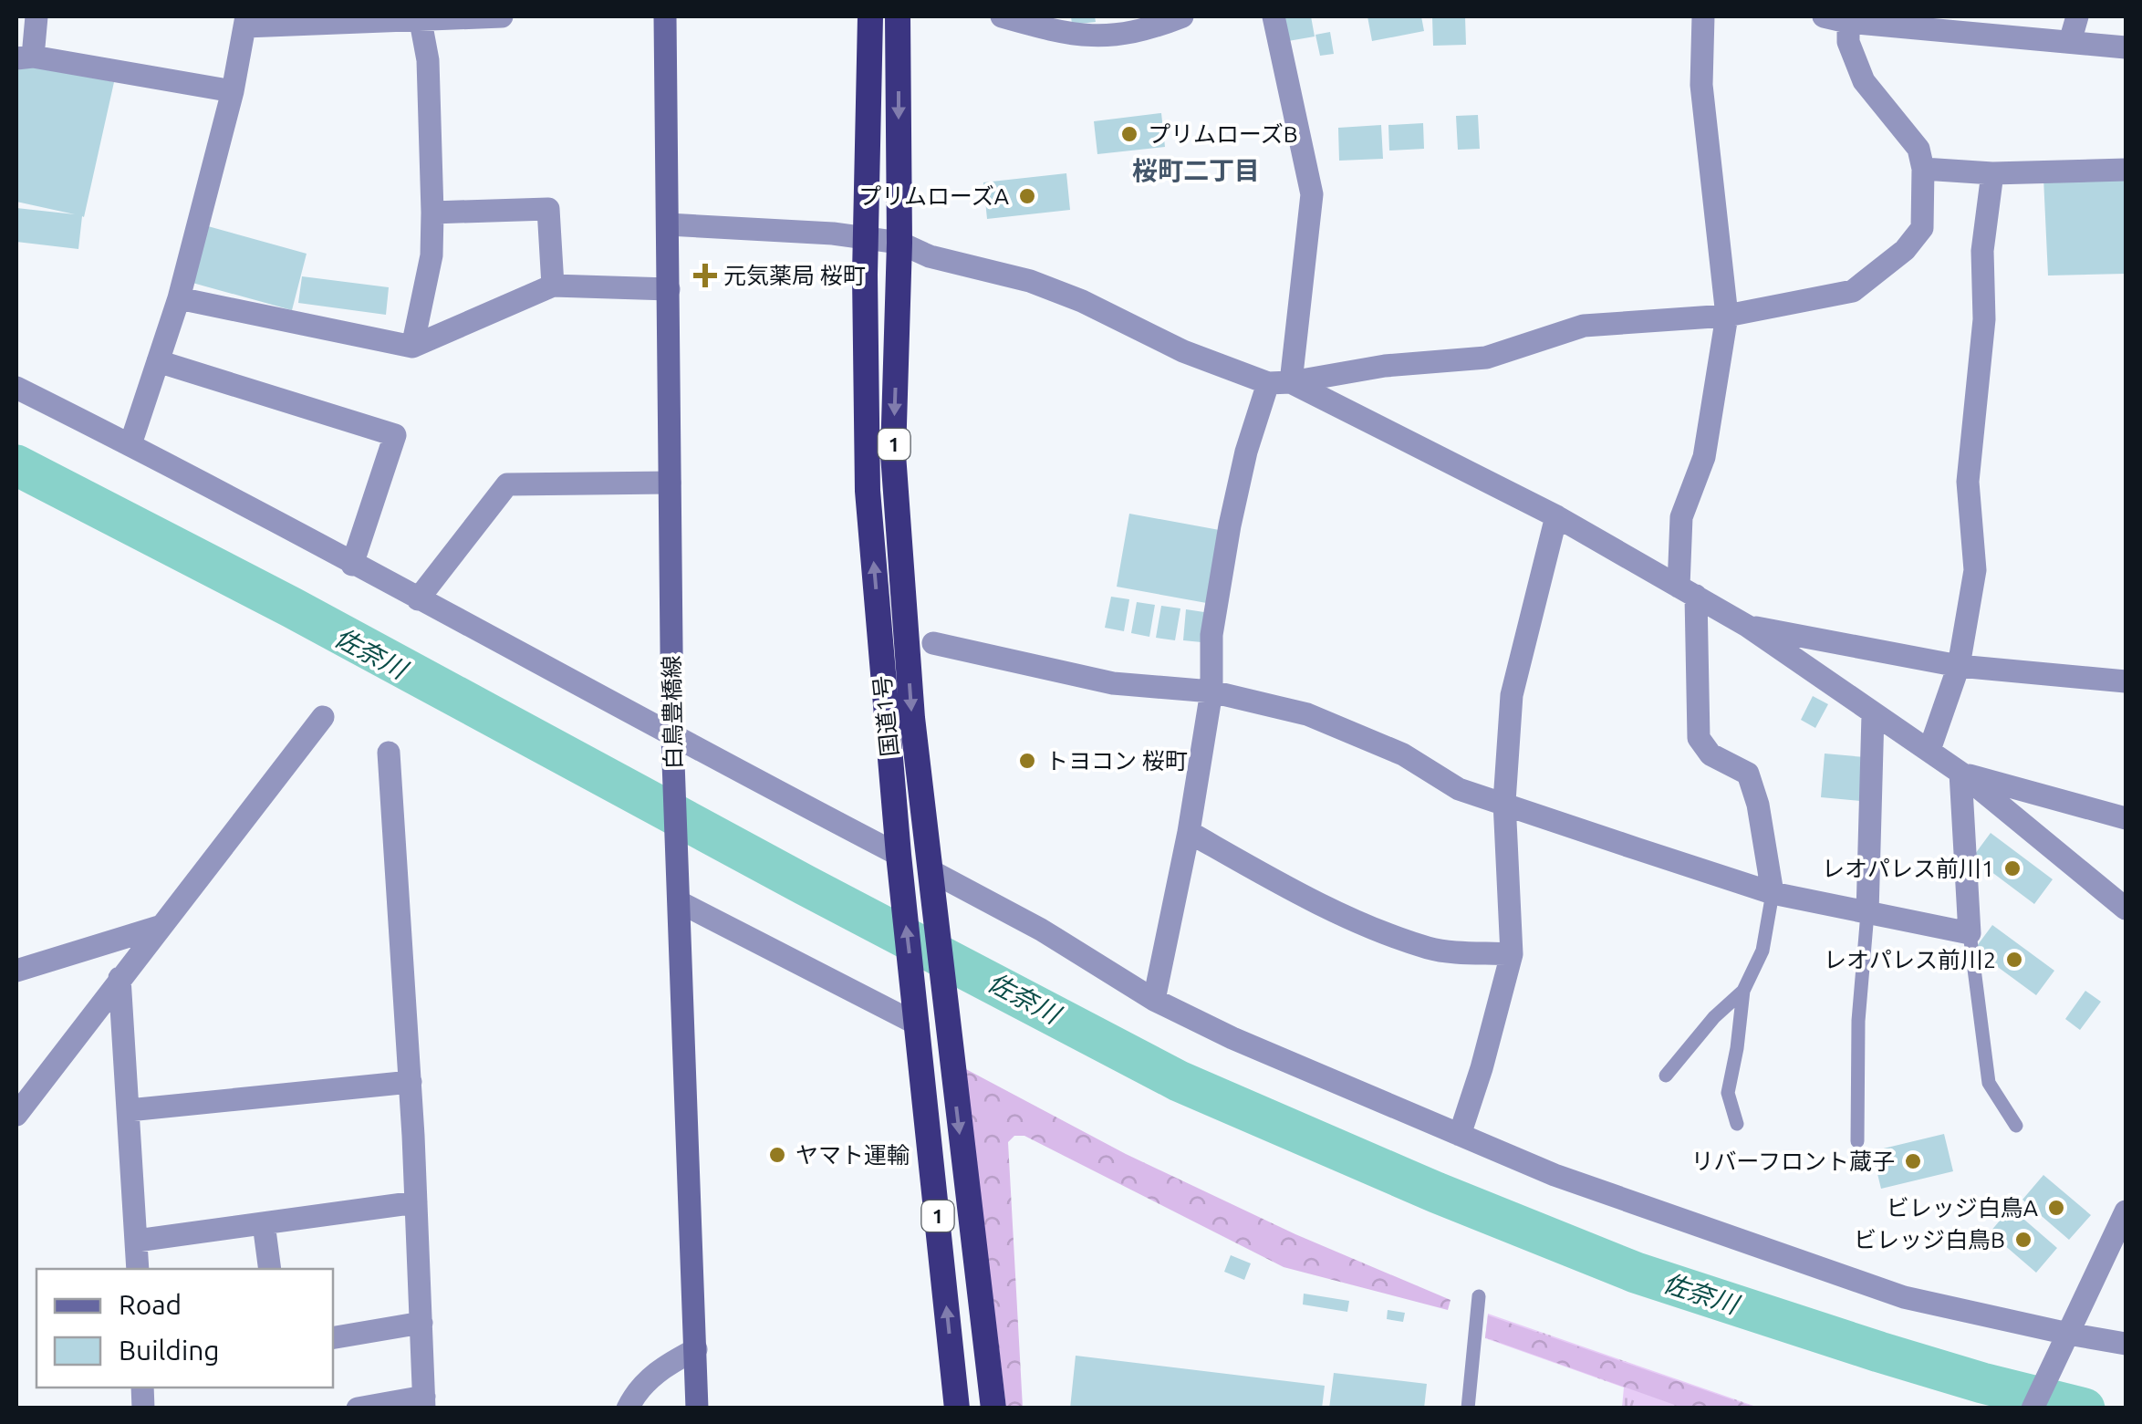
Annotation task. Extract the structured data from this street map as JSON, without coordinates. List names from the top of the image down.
{
  "streets": {
    "highway": ["1", "国道1号"],
    "main road": ["白鳥豊橋線"]
  },
  "districts": ["桜町二丁目"],
  "water": ["佐奈川"],
  "places": {
    "other": [
      "プリムローズB",
      "プリムローズA",
      "トヨコン 桜町",
      "レオパレス前川1",
      "レオパレス前川2",
      "ヤマト運輸",
      "リバーフロント蔵子",
      "ビレッジ白鳥A",
      "ビレッジ白鳥B"
    ],
    "health": ["元気薬局 桜町"]
  },
  "legend": ["Road", "Building"]
}
